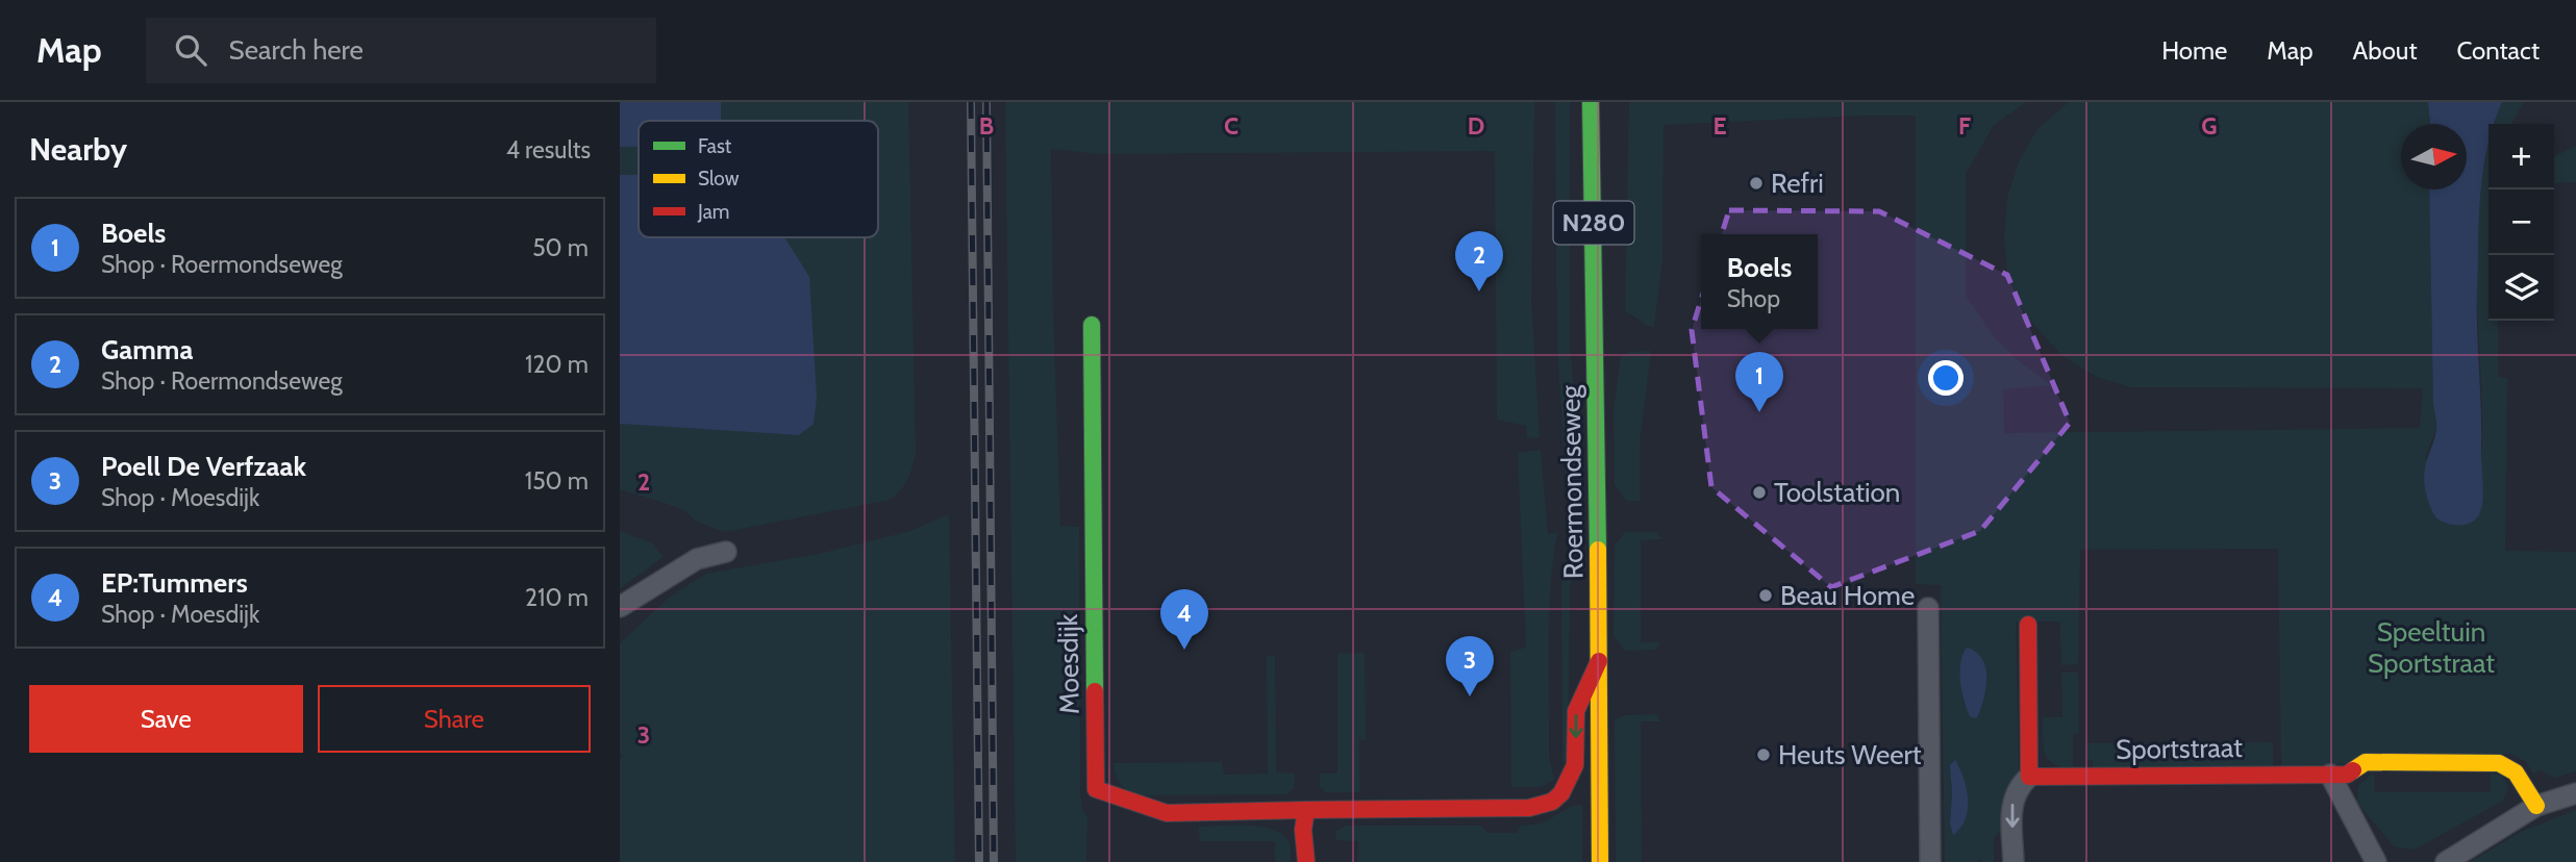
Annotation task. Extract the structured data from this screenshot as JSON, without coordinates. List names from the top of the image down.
{
  "streets": {
    "street": [
      "N280",
      "Roermondseweg",
      "Moesdijk",
      "Sportstraat"
    ]
  },
  "crossings": [
    ["Roermondseweg", "Moesdijk"]
  ],
  "parks": ["Speeltuin Sportstraat"],
  "places": [
    "Refri",
    "Toolstation",
    "Beau Home",
    "Heuts Weert"
  ],
  "legend": ["Fast", "Slow", "Jam"],
  "north": "right",
  "page": {
    "header": "Map",
    "search": "Search here",
    "nav": [
      "Home",
      "Map",
      "About",
      "Contact"
    ],
    "heading": ["Nearby", "4 results"],
    "map_buttons": ["+", "−"],
    "list": [
      {
        "mark": "1",
        "name": "Boels",
        "note": "Shop · Roermondseweg",
        "value": "50 m"
      },
      {
        "mark": "2",
        "name": "Gamma",
        "note": "Shop · Roermondseweg",
        "value": "120 m"
      },
      {
        "mark": "3",
        "name": "Poell De Verfzaak",
        "note": "Shop · Moesdijk",
        "value": "150 m"
      },
      {
        "mark": "4",
        "name": "EP:Tummers",
        "note": "Shop · Moesdijk",
        "value": "210 m"
      }
    ],
    "pins": [
      "2",
      "1",
      "4",
      "3"
    ],
    "popup": ["Boels", "Shop"],
    "buttons": ["Save", "Share"]
  },
  "grid": {
    "columns": [
      "B",
      "C",
      "D",
      "E",
      "F",
      "G"
    ],
    "rows": ["2", "3"]
  }
}
